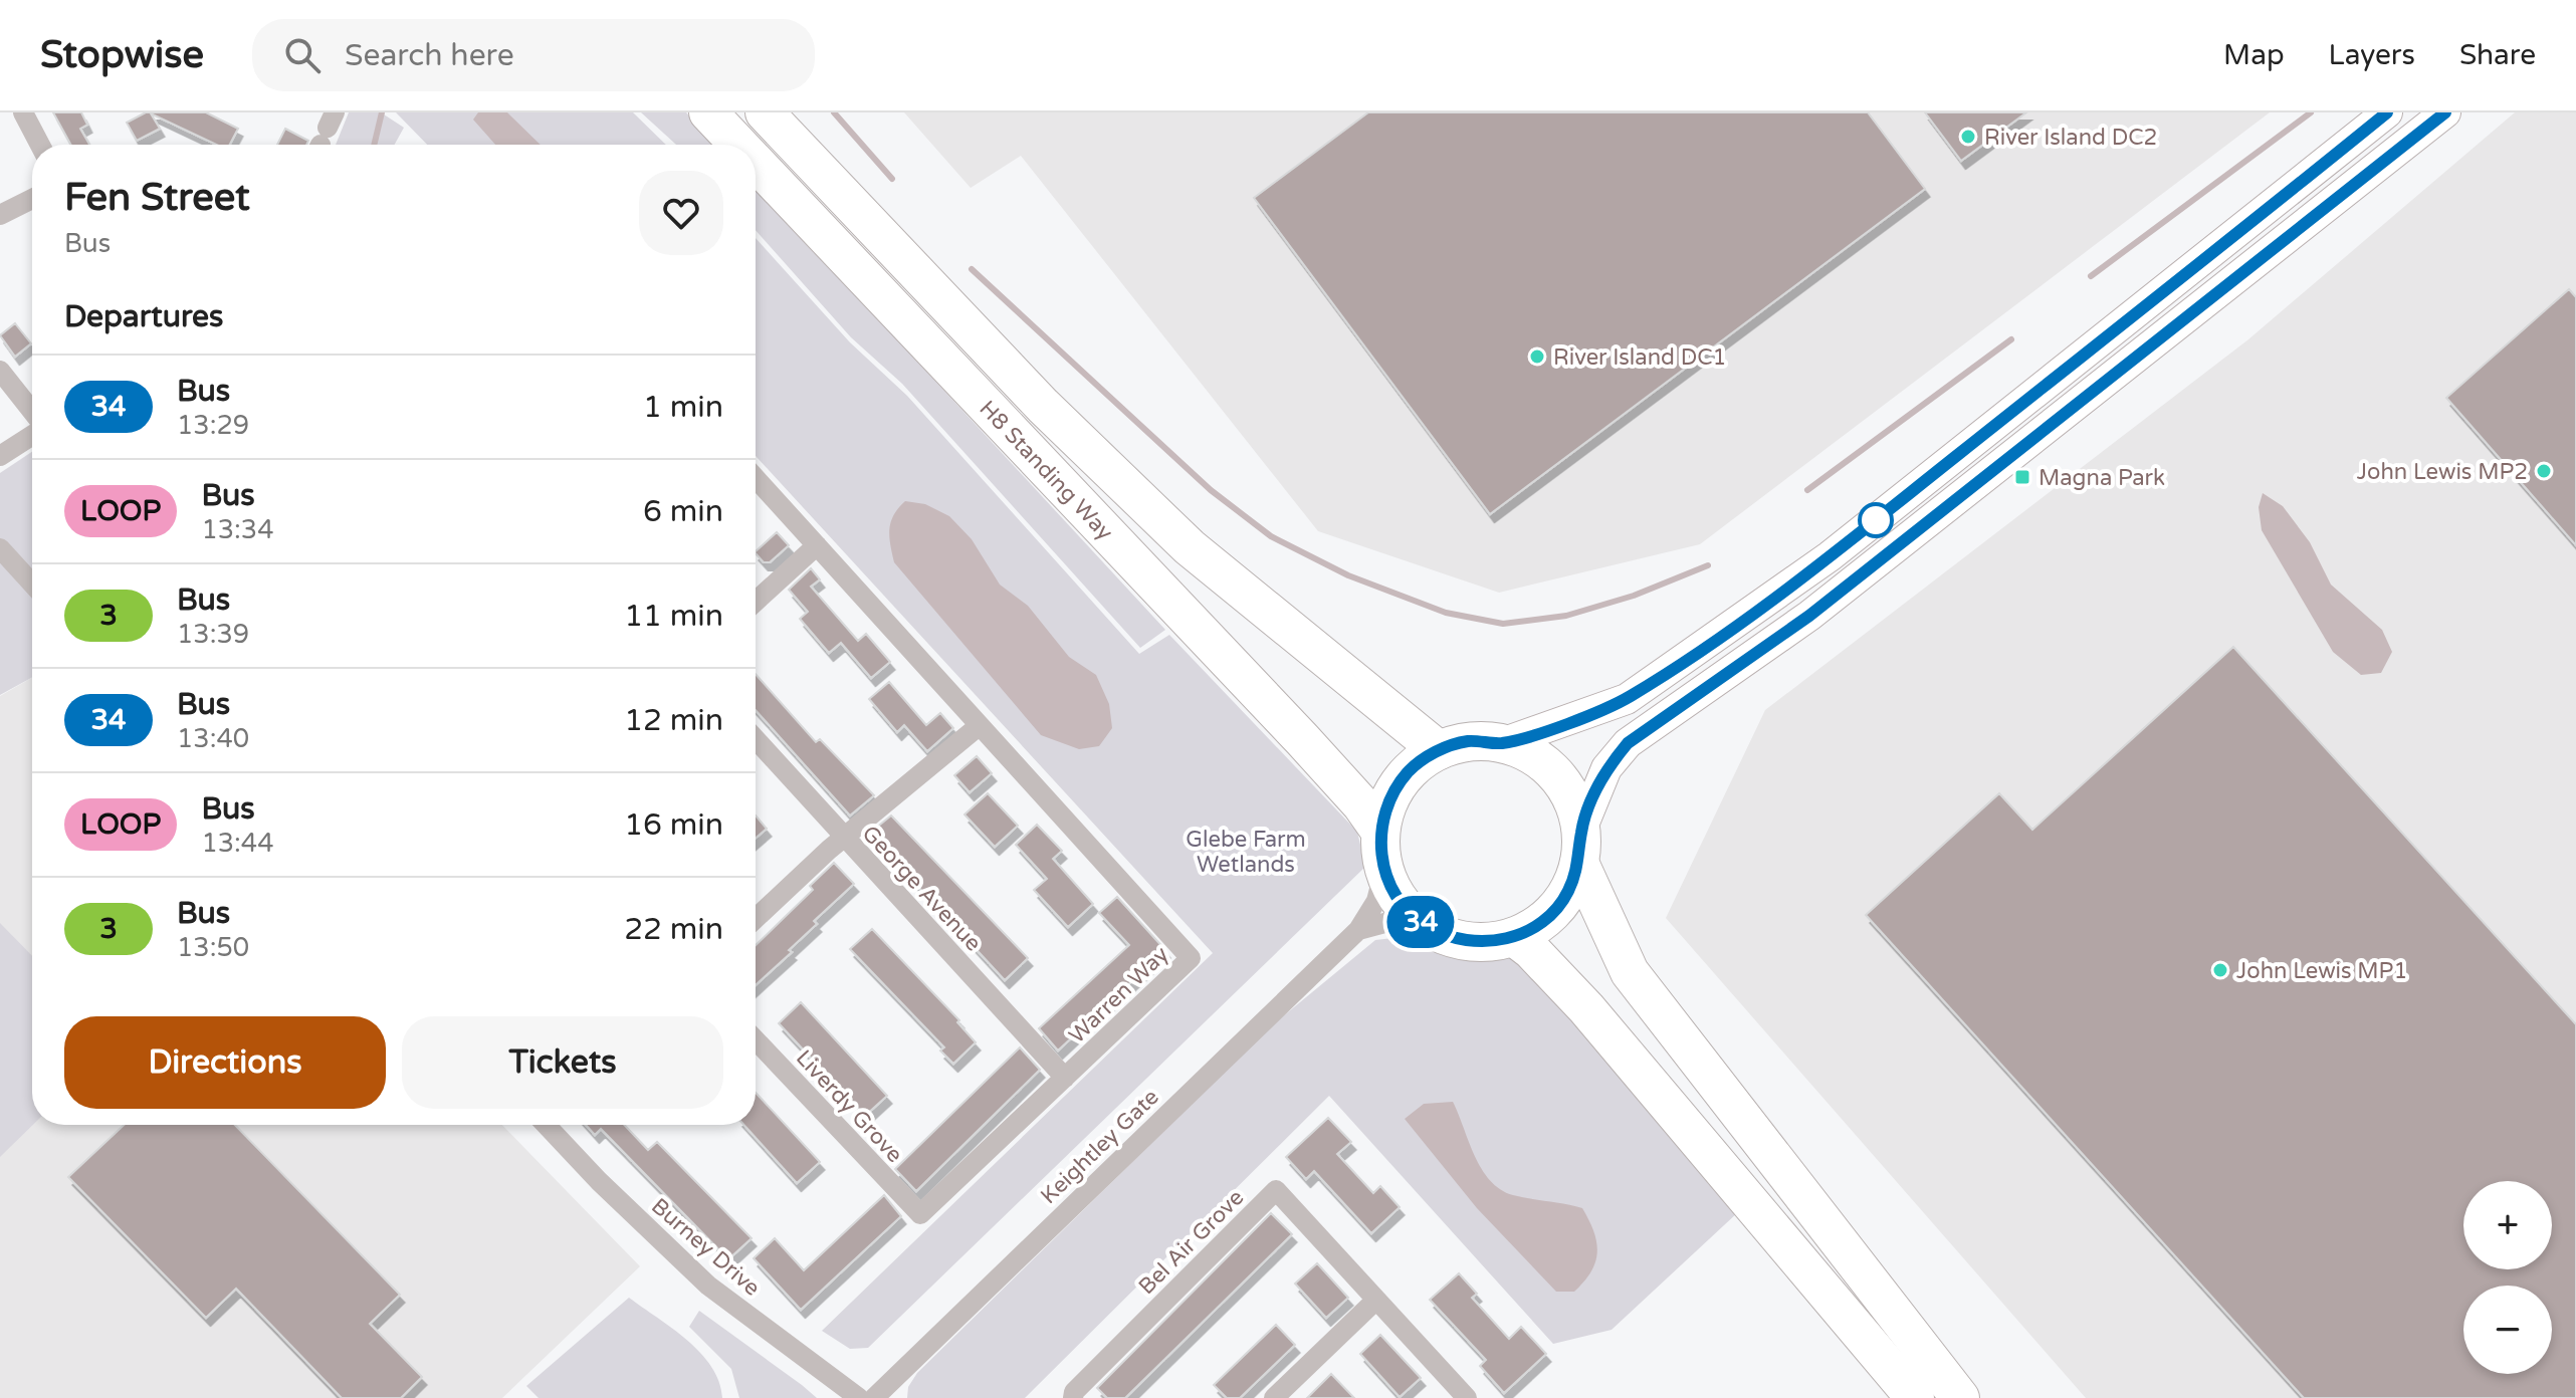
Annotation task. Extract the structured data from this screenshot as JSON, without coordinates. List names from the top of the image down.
{
  "streets": {
    "highway": ["H8 Standing Way"],
    "street": [
      "George Avenue",
      "Warren Way",
      "Liverdy Grove",
      "Keightley Gate",
      "Bel Air Grove",
      "Burney Drive"
    ]
  },
  "crossings": [
    ["H8 Standing Way", "Keightley Gate"],
    ["George Avenue", "Warren Way"],
    ["Warren Way", "Liverdy Grove"]
  ],
  "parks": ["Glebe Farm Wetlands"],
  "places": {
    "other": [
      "River Island DC2",
      "River Island DC1",
      "John Lewis MP2",
      "John Lewis MP1"
    ],
    "transit": ["Magna Park"]
  },
  "lines": ["bus line 34"],
  "page": {
    "header": "Stopwise",
    "search": "Search here",
    "nav": ["Map", "Layers", "Share"],
    "on_map": "34",
    "heading": [
      ["Fen Street", "Bus"],
      "Departures"
    ],
    "list": [
      {
        "mark": "34",
        "name": "Bus",
        "note": "13:29",
        "value": "1 min"
      },
      {
        "mark": "LOOP",
        "name": "Bus",
        "note": "13:34",
        "value": "6 min"
      },
      {
        "mark": "3",
        "name": "Bus",
        "note": "13:39",
        "value": "11 min"
      },
      {
        "mark": "34",
        "name": "Bus",
        "note": "13:40",
        "value": "12 min"
      },
      {
        "mark": "LOOP",
        "name": "Bus",
        "note": "13:44",
        "value": "16 min"
      },
      {
        "mark": "3",
        "name": "Bus",
        "note": "13:50",
        "value": "22 min"
      }
    ],
    "buttons": ["Directions", "Tickets"],
    "map_buttons": ["+", "−"]
  }
}
